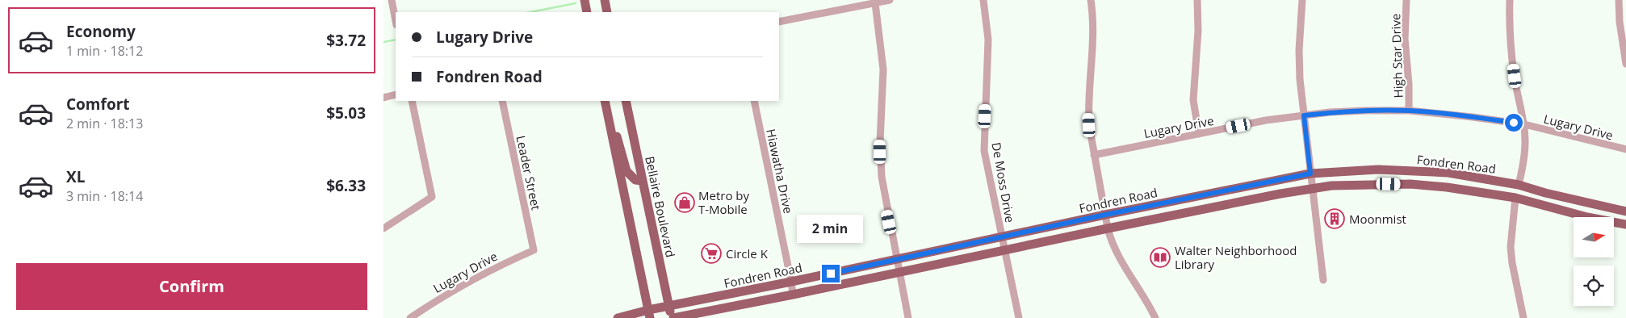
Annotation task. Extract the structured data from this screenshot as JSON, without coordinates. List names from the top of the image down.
{
  "streets": {
    "main road": ["Fondren Road", "Bellaire Boulevard"],
    "street": [
      "High Star Drive",
      "Lugary Drive",
      "Hiawatha Drive",
      "Leader Street",
      "De Moss Drive"
    ]
  },
  "crossings": [
    ["High Star Drive", "Lugary Drive"],
    ["Lugary Drive", "Leader Street"],
    ["Fondren Road", "Hiawatha Drive"],
    ["Fondren Road", "De Moss Drive"],
    ["Fondren Road", "Bellaire Boulevard"]
  ],
  "places": {
    "shop": ["Metro by T-Mobile"],
    "building": ["Moonmist"],
    "supermarket": ["Circle K"],
    "library": ["Walter Neighborhood Library"]
  },
  "north": "right",
  "page": {
    "list": [
      {
        "name": "Economy",
        "note": "1 min · 18:12",
        "value": "$3.72"
      },
      {
        "name": "Comfort",
        "note": "2 min · 18:13",
        "value": "$5.03"
      },
      {
        "name": "XL",
        "note": "3 min · 18:14",
        "value": "$6.33"
      }
    ],
    "banner": ["Lugary Drive", "Fondren Road"],
    "bubble": "2 min",
    "buttons": "Confirm"
  }
}
